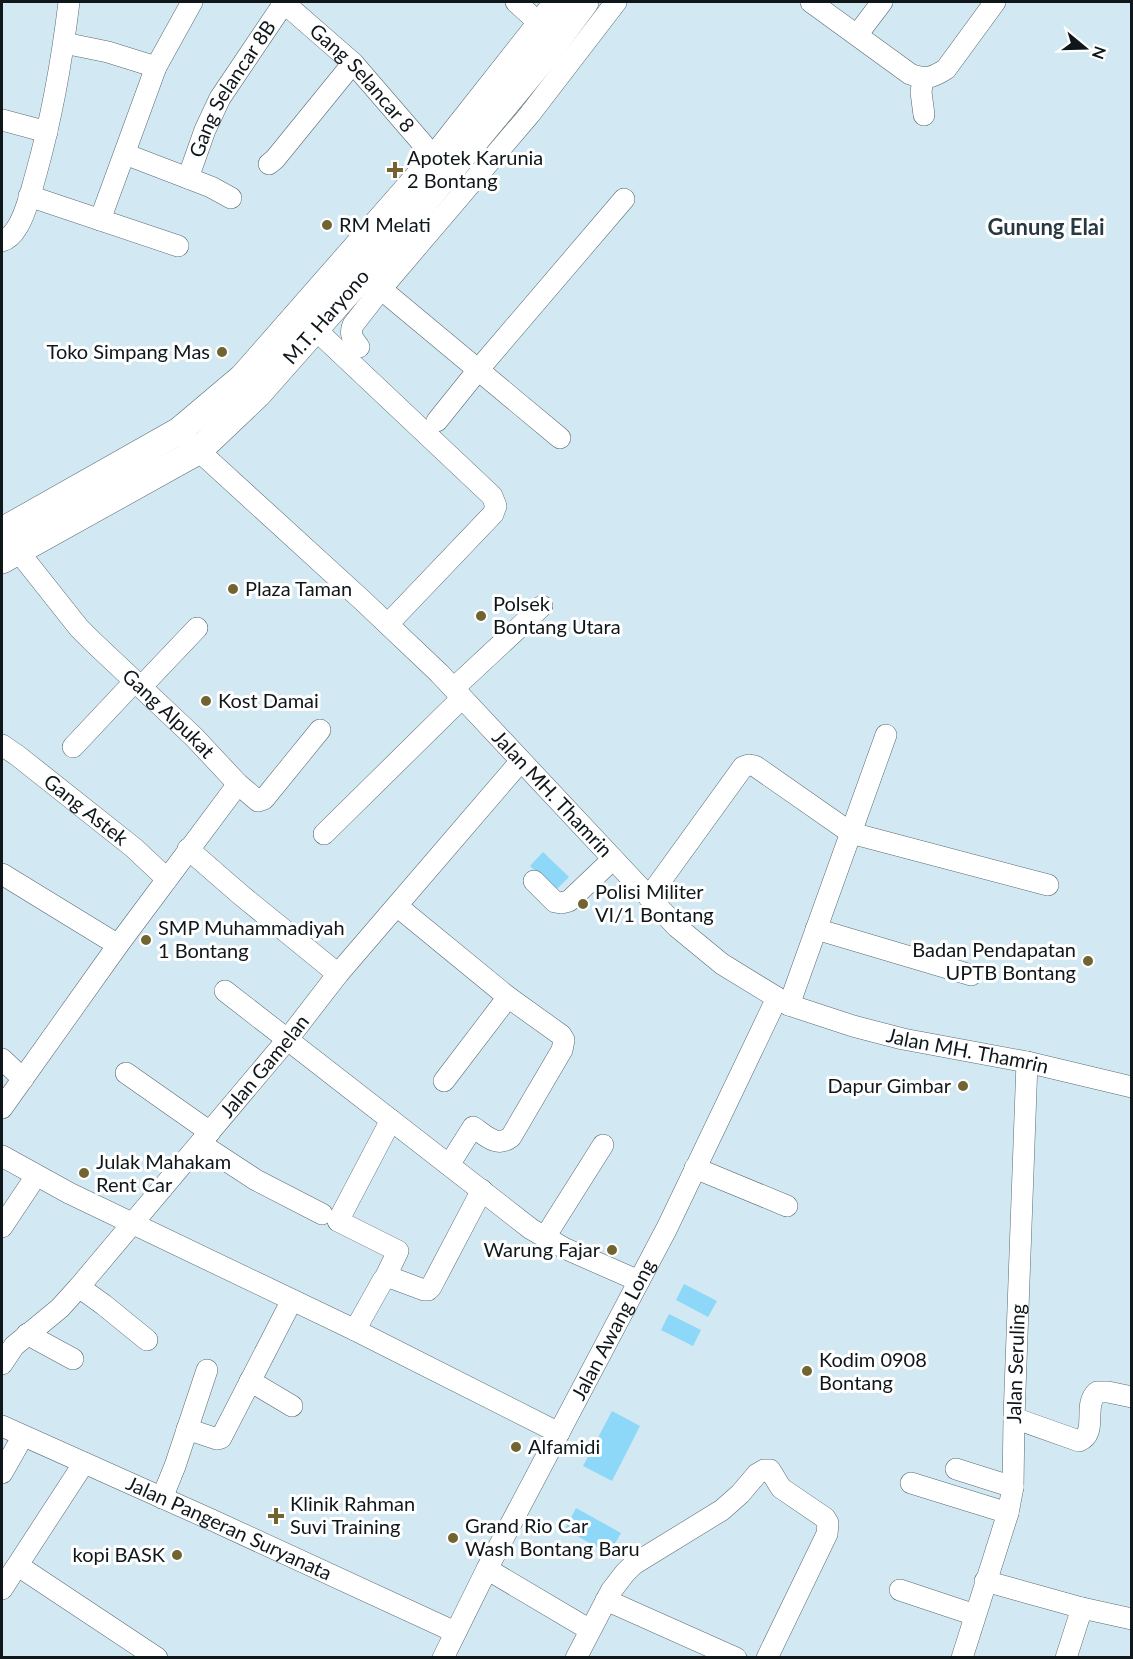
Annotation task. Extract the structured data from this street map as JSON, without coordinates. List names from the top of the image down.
{
  "streets": {
    "main road": ["M.T. Haryono"],
    "street": [
      "Gang Selancar 8",
      "Gang Selancar 8B",
      "Gang Alpukat",
      "Jalan MH. Thamrin",
      "Gang Astek",
      "Jalan Gamelan",
      "Jalan Awang Long",
      "Jalan Seruling",
      "Jalan Pangeran Suryanata"
    ]
  },
  "crossings": [
    ["Gang Selancar 8", "Gang Selancar 8B"],
    ["Gang Selancar 8", "M.T. Haryono"],
    ["M.T. Haryono", "Gang Alpukat"],
    ["M.T. Haryono", "Jalan MH. Thamrin"],
    ["Jalan MH. Thamrin", "Jalan Gamelan"],
    ["Jalan MH. Thamrin", "Jalan Awang Long"],
    ["Jalan MH. Thamrin", "Jalan Seruling"],
    ["Jalan Awang Long", "Jalan Pangeran Suryanata"]
  ],
  "districts": ["Gunung Elai"],
  "places": {
    "health": ["Apotek Karunia 2 Bontang", "Klinik Rahman Suvi Training"],
    "other": [
      "RM Melati",
      "Toko Simpang Mas",
      "Plaza Taman",
      "Polsek Bontang Utara",
      "Kost Damai",
      "Polisi Militer VI/1 Bontang",
      "SMP Muhammadiyah 1 Bontang",
      "Badan Pendapatan UPTB Bontang",
      "Dapur Gimbar",
      "Julak Mahakam Rent Car",
      "Warung Fajar",
      "Kodim 0908 Bontang",
      "Alfamidi",
      "Grand Rio Car Wash Bontang Baru",
      "kopi BASK"
    ]
  },
  "north": "right"
}
